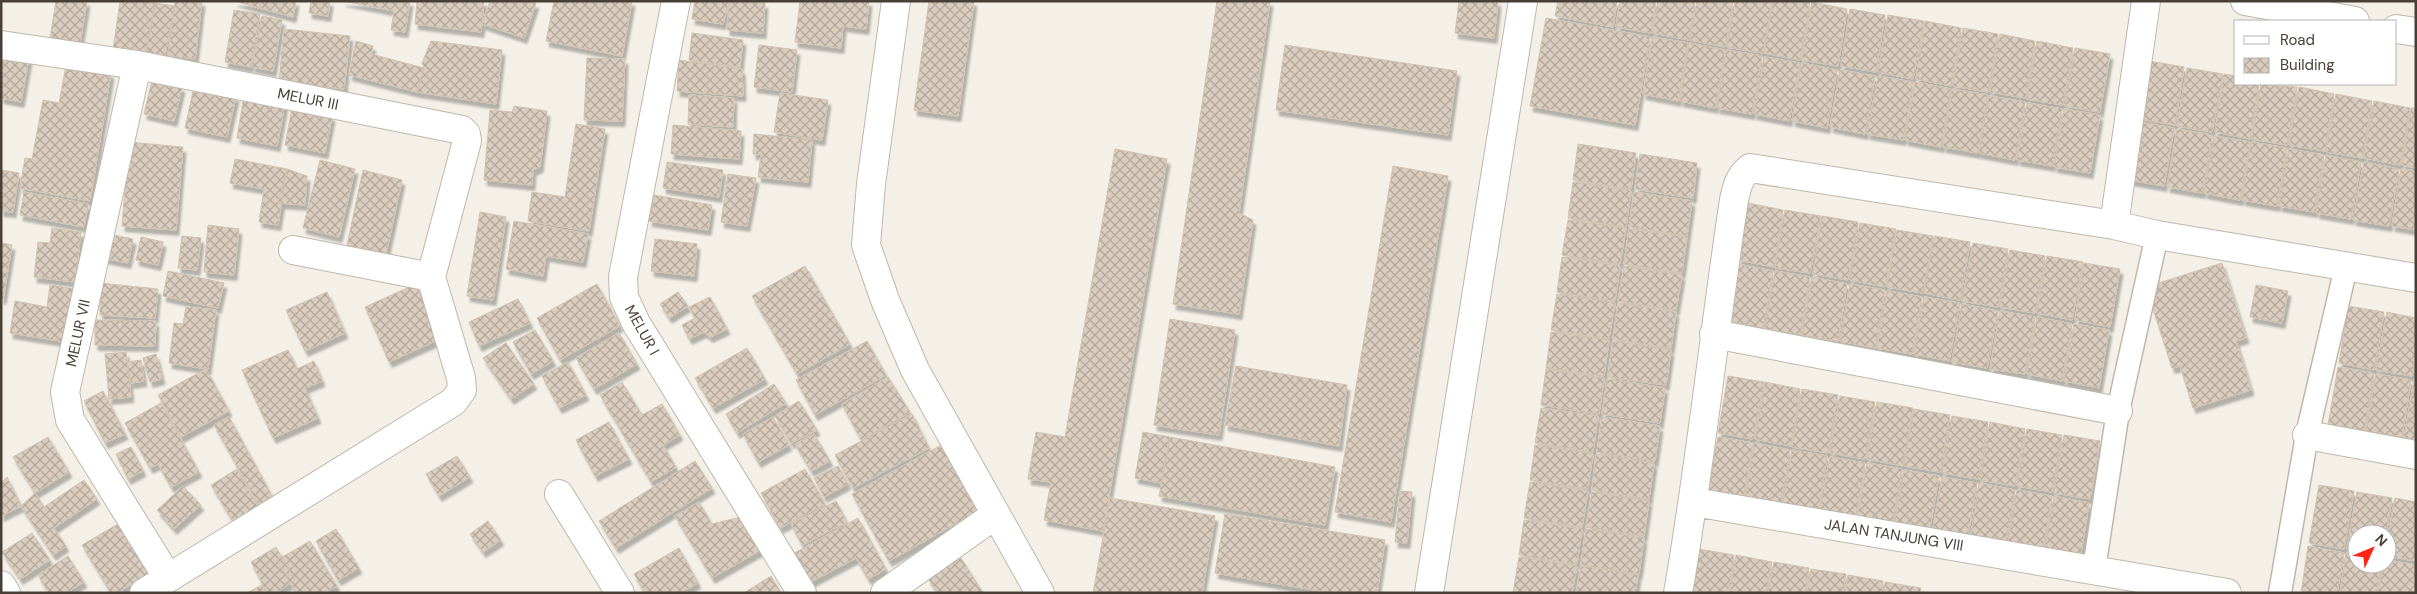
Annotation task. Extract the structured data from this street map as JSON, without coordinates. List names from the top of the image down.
{
  "streets": {
    "street": [
      "MELUR III",
      "MELUR I",
      "MELUR VII",
      "JALAN TANJUNG VIII"
    ]
  },
  "crossings": [
    ["MELUR III", "MELUR VII"]
  ],
  "legend": ["Road", "Building"],
  "north": "top right"
}
